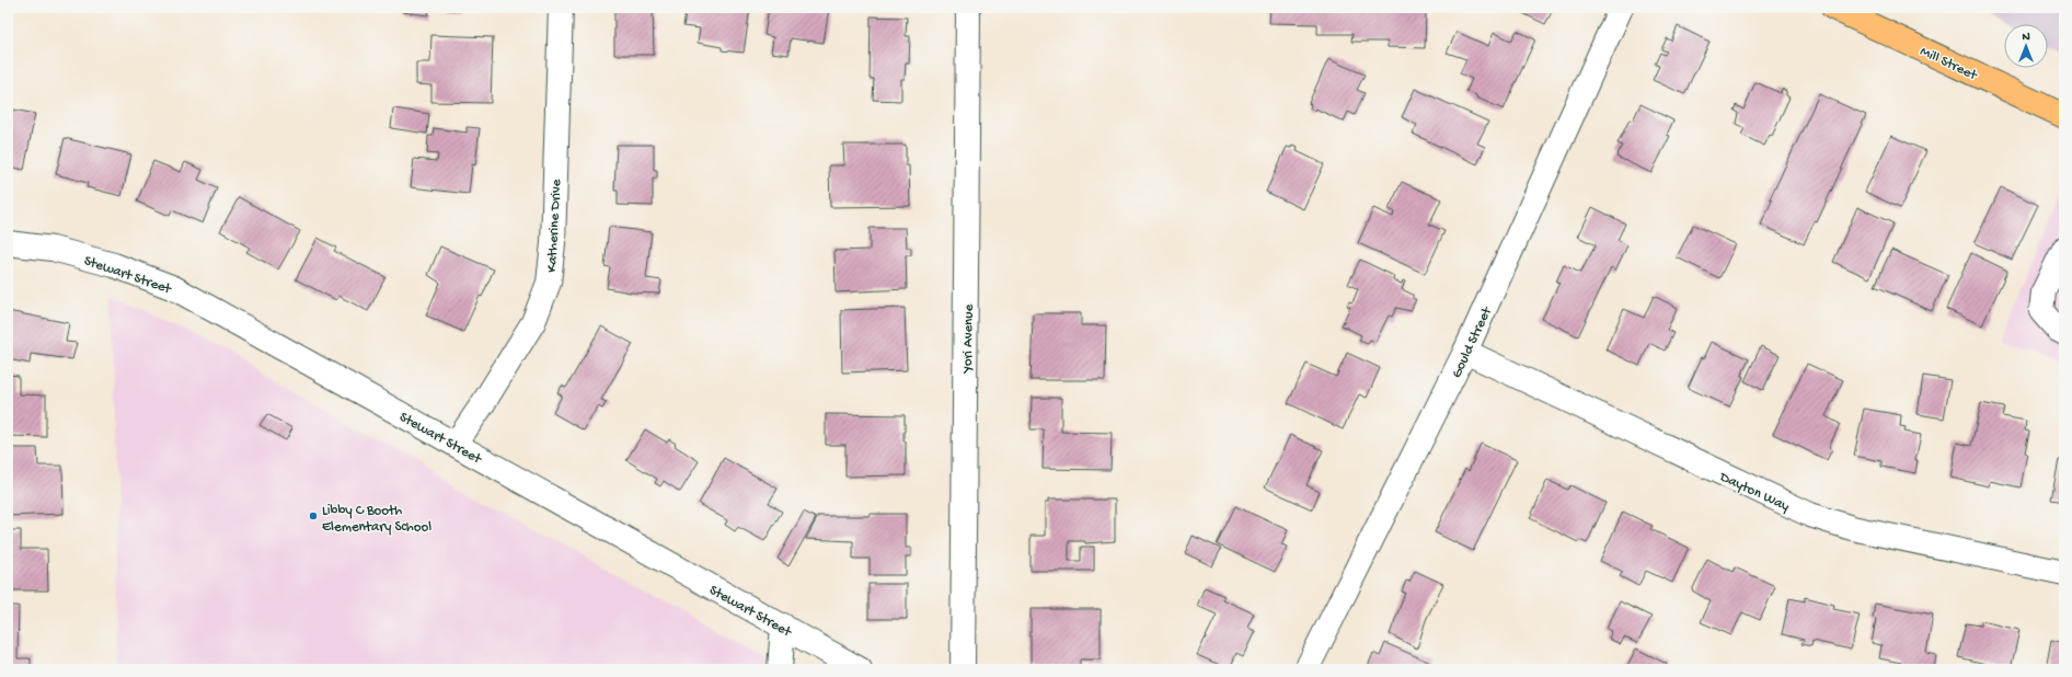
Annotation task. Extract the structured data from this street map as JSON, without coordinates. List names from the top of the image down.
{
  "streets": {
    "main road": ["Mill Street"],
    "street": [
      "Katherine Drive",
      "Stewart Street",
      "Yori Avenue",
      "Gould Street",
      "Dayton Way"
    ]
  },
  "crossings": [
    ["Katherine Drive", "Stewart Street"],
    ["Gould Street", "Dayton Way"]
  ],
  "places": ["Libby C Booth Elementary School"],
  "north": "top"
}
